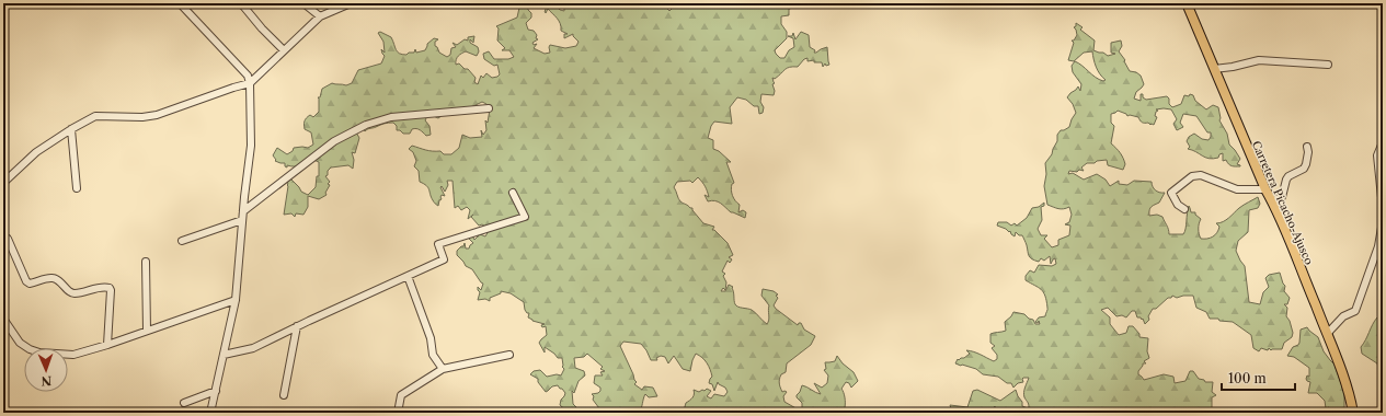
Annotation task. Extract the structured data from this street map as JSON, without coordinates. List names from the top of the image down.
{
  "streets": {
    "main road": ["Carretera Picacho-Ajusco"]
  },
  "scale_bar": "100 m",
  "north": "bottom"
}
